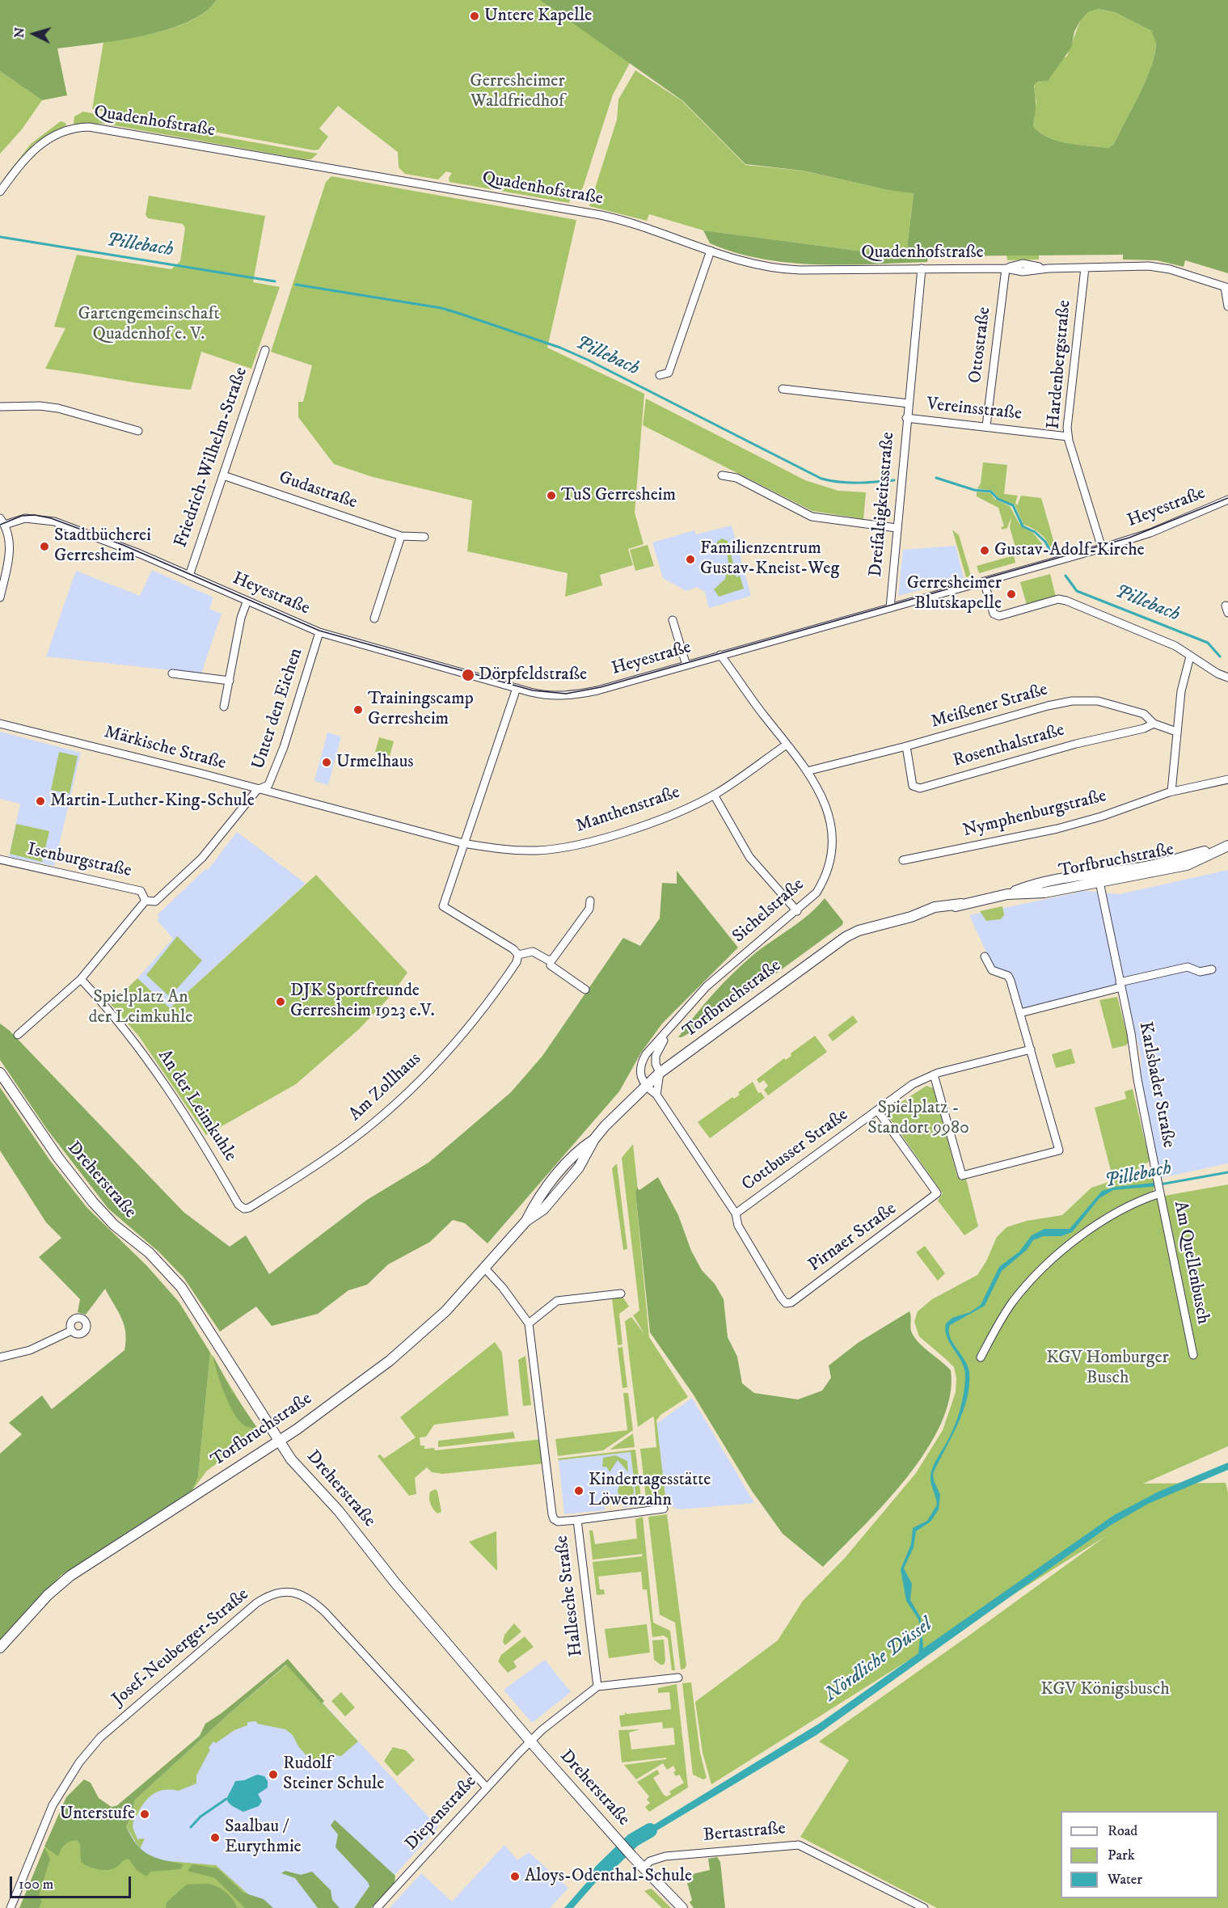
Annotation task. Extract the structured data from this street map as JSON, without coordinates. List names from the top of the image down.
{
  "streets": {
    "main road": ["Torfbruchstraße", "Dreherstraße"],
    "street": [
      "Quadenhofstraße",
      "Ottostraße",
      "Hardenbergstraße",
      "Vereinsstraße",
      "Friedrich-Wilhelm-Straße",
      "Gudastraße",
      "Dreifaltigkeitsstraße",
      "Heyestraße",
      "Meißener Straße",
      "Unter den Eichen",
      "Rosenthalstraße",
      "Märkische Straße",
      "Manthenstraße",
      "Nymphenburgstraße",
      "Isenburgstraße",
      "Sichelstraße",
      "Karlsbader Straße",
      "Am Zollhaus",
      "An der Leimkuhle",
      "Cottbusser Straße",
      "Pirnaer Straße",
      "Am Quellenbusch",
      "Hallesche Straße",
      "Josef-Neuberger-Straße",
      "Diepenstraße",
      "Bertastraße"
    ]
  },
  "crossings": [
    ["Quadenhofstraße", "Ottostraße"],
    ["Quadenhofstraße", "Hardenbergstraße"],
    ["Quadenhofstraße", "Dreifaltigkeitsstraße"],
    ["Ottostraße", "Vereinsstraße"],
    ["Hardenbergstraße", "Vereinsstraße"],
    ["Hardenbergstraße", "Heyestraße"],
    ["Vereinsstraße", "Dreifaltigkeitsstraße"],
    ["Friedrich-Wilhelm-Straße", "Gudastraße"],
    ["Friedrich-Wilhelm-Straße", "Heyestraße"],
    ["Dreifaltigkeitsstraße", "Heyestraße"],
    ["Heyestraße", "Unter den Eichen"],
    ["Heyestraße", "Sichelstraße"],
    ["Meißener Straße", "Rosenthalstraße"],
    ["Meißener Straße", "Sichelstraße"],
    ["Unter den Eichen", "Märkische Straße"],
    ["Unter den Eichen", "Isenburgstraße"],
    ["Unter den Eichen", "An der Leimkuhle"],
    ["Märkische Straße", "Manthenstraße"],
    ["Manthenstraße", "Sichelstraße"],
    ["Torfbruchstraße", "Sichelstraße"],
    ["Torfbruchstraße", "Karlsbader Straße"],
    ["Torfbruchstraße", "Cottbusser Straße"],
    ["Torfbruchstraße", "Dreherstraße"],
    ["Torfbruchstraße", "Hallesche Straße"],
    ["Sichelstraße", "Cottbusser Straße"],
    ["Karlsbader Straße", "Am Quellenbusch"],
    ["Am Zollhaus", "An der Leimkuhle"],
    ["Cottbusser Straße", "Pirnaer Straße"],
    ["Dreherstraße", "Diepenstraße"],
    ["Dreherstraße", "Bertastraße"],
    ["Josef-Neuberger-Straße", "Diepenstraße"]
  ],
  "water": ["Pillebach", "Nördliche Düssel"],
  "parks": [
    "Gerresheimer Waldfriedhof",
    "Gartengemeinschaft Quadenhof e. V.",
    "Spielplatz An der Leimkuhle",
    "Spielplatz - Standort 9980",
    "KGV Homburger Busch",
    "KGV Königsbusch"
  ],
  "places": [
    "Untere Kapelle",
    "TuS Gerresheim",
    "Stadtbücherei Gerresheim",
    "Gustav-Adolf-Kirche",
    "Familienzentrum Gustav-Kneist-Weg",
    "Gerresheimer Blutskapelle",
    "Dörpfeldstraße",
    "Trainingscamp Gerresheim",
    "Urmelhaus",
    "Martin-Luther-King-Schule",
    "DJK Sportfreunde Gerresheim 1923 e.V.",
    "Kindertagesstätte Löwenzahn",
    "Rudolf Steiner Schule",
    "Unterstufe",
    "Saalbau / Eurythmie",
    "Aloys-Odenthal-Schule"
  ],
  "legend": ["Road", "Park", "Water"],
  "scale_bar": "100 m",
  "north": "left"
}
